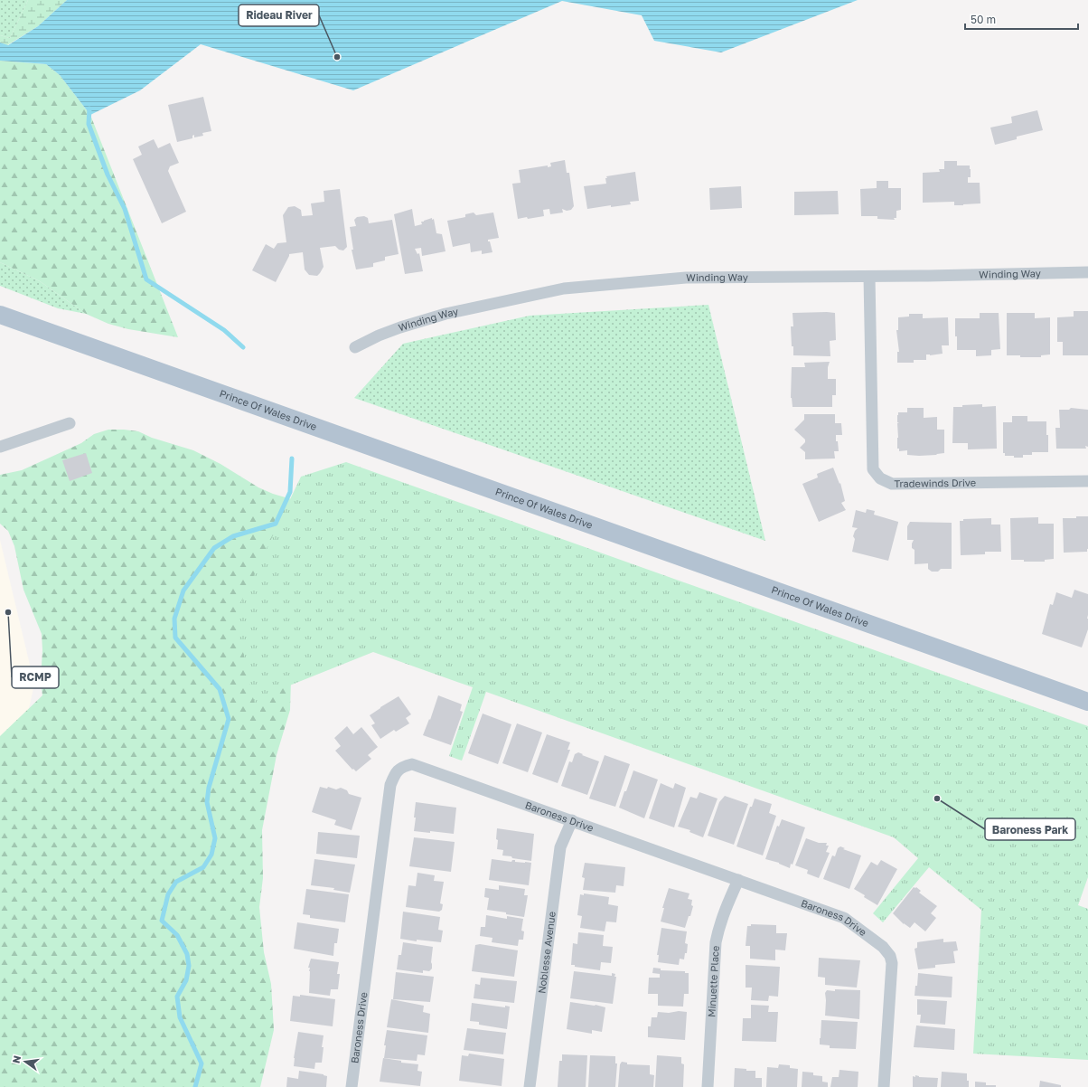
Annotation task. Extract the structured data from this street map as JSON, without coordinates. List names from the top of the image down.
{
  "streets": {
    "main road": ["Prince Of Wales Drive"],
    "street": [
      "Winding Way",
      "Tradewinds Drive",
      "Baroness Drive",
      "Noblesse Avenue",
      "Minuette Place"
    ]
  },
  "crossings": [
    ["Winding Way", "Tradewinds Drive"],
    ["Baroness Drive", "Noblesse Avenue"],
    ["Baroness Drive", "Minuette Place"]
  ],
  "places": ["Rideau River", "RCMP", "Baroness Park"],
  "scale_bar": "50 m",
  "north": "left"
}
